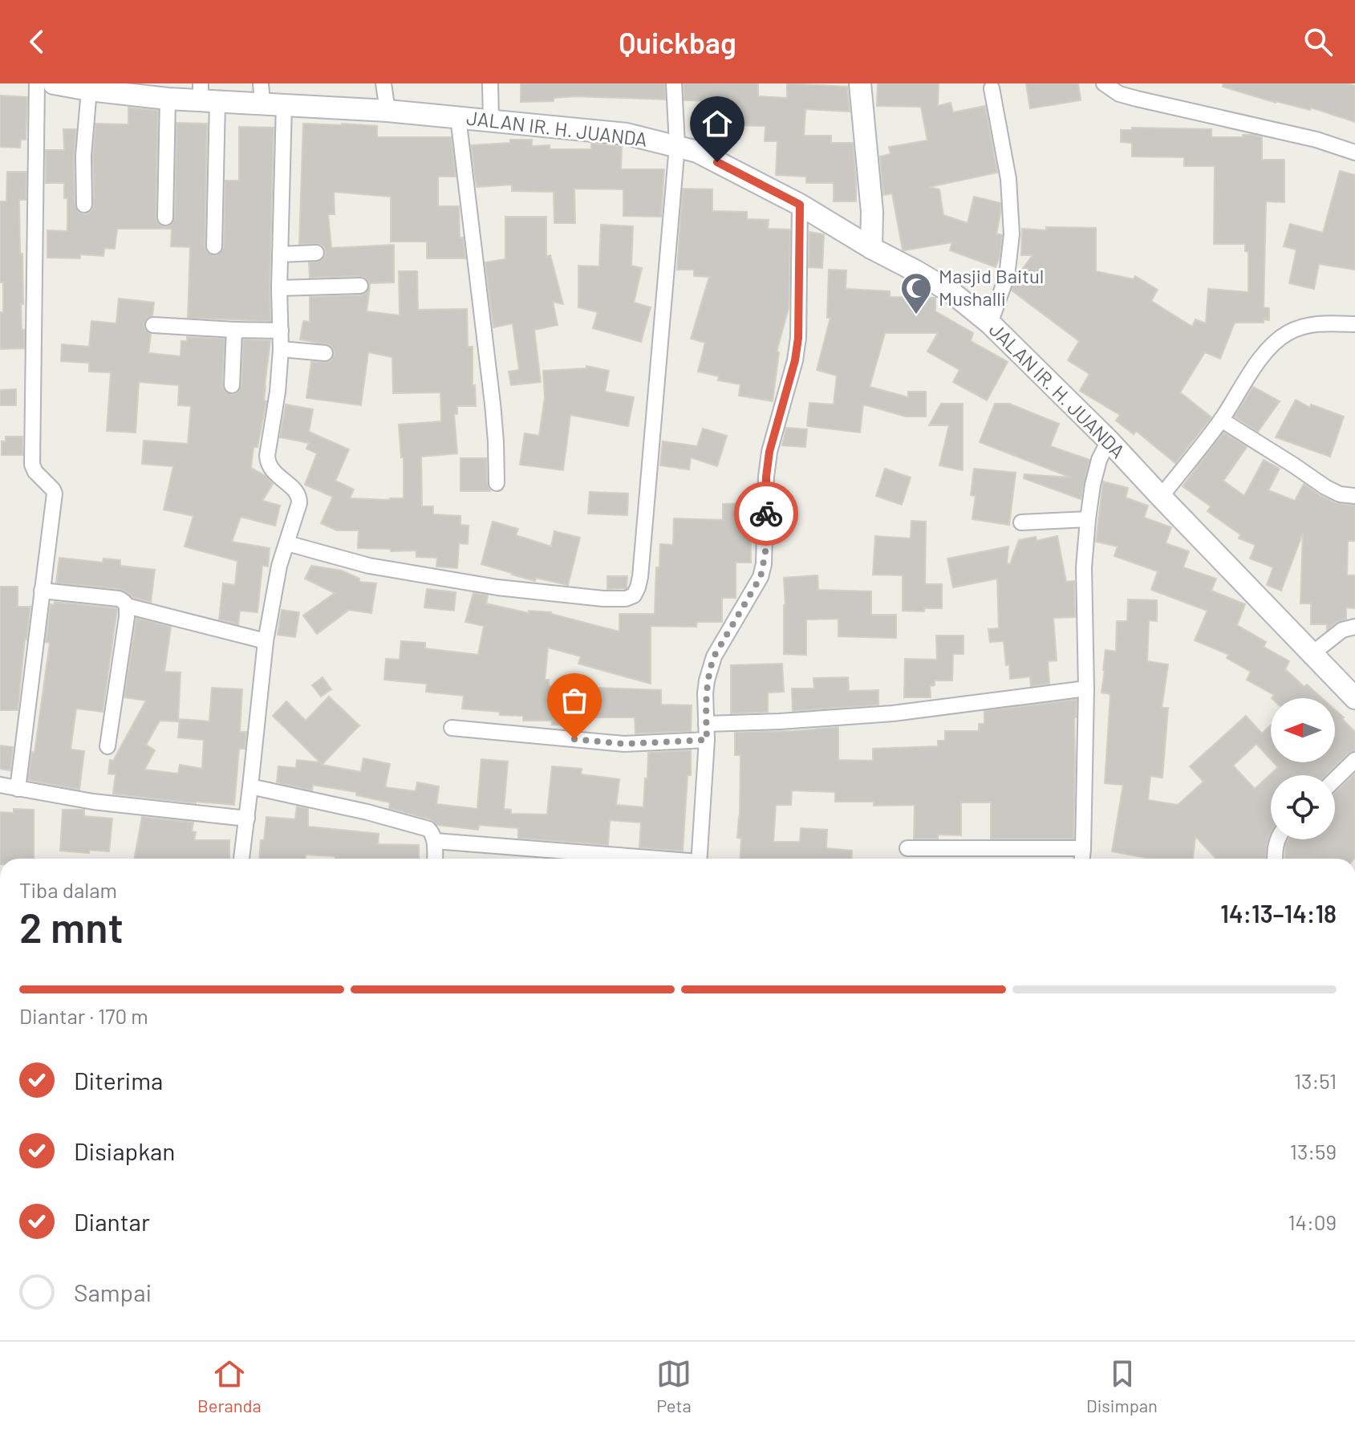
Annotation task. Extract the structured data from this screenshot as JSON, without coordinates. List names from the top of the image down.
{
  "streets": {
    "main road": ["JALAN IR. H. JUANDA"]
  },
  "places": {
    "mosque": ["Masjid Baitul Mushalli"]
  },
  "north": "left",
  "page": {
    "header": "Quickbag",
    "heading": ["2 mnt", "Tiba dalam", "14:13–14:18"],
    "bar": "Diantar · 170 m",
    "list": [
      ["Diterima", "13:51"],
      ["Disiapkan", "13:59"],
      ["Diantar", "14:09"],
      "Sampai"
    ],
    "tabs": ["Beranda", "Peta", "Disimpan"]
  }
}
